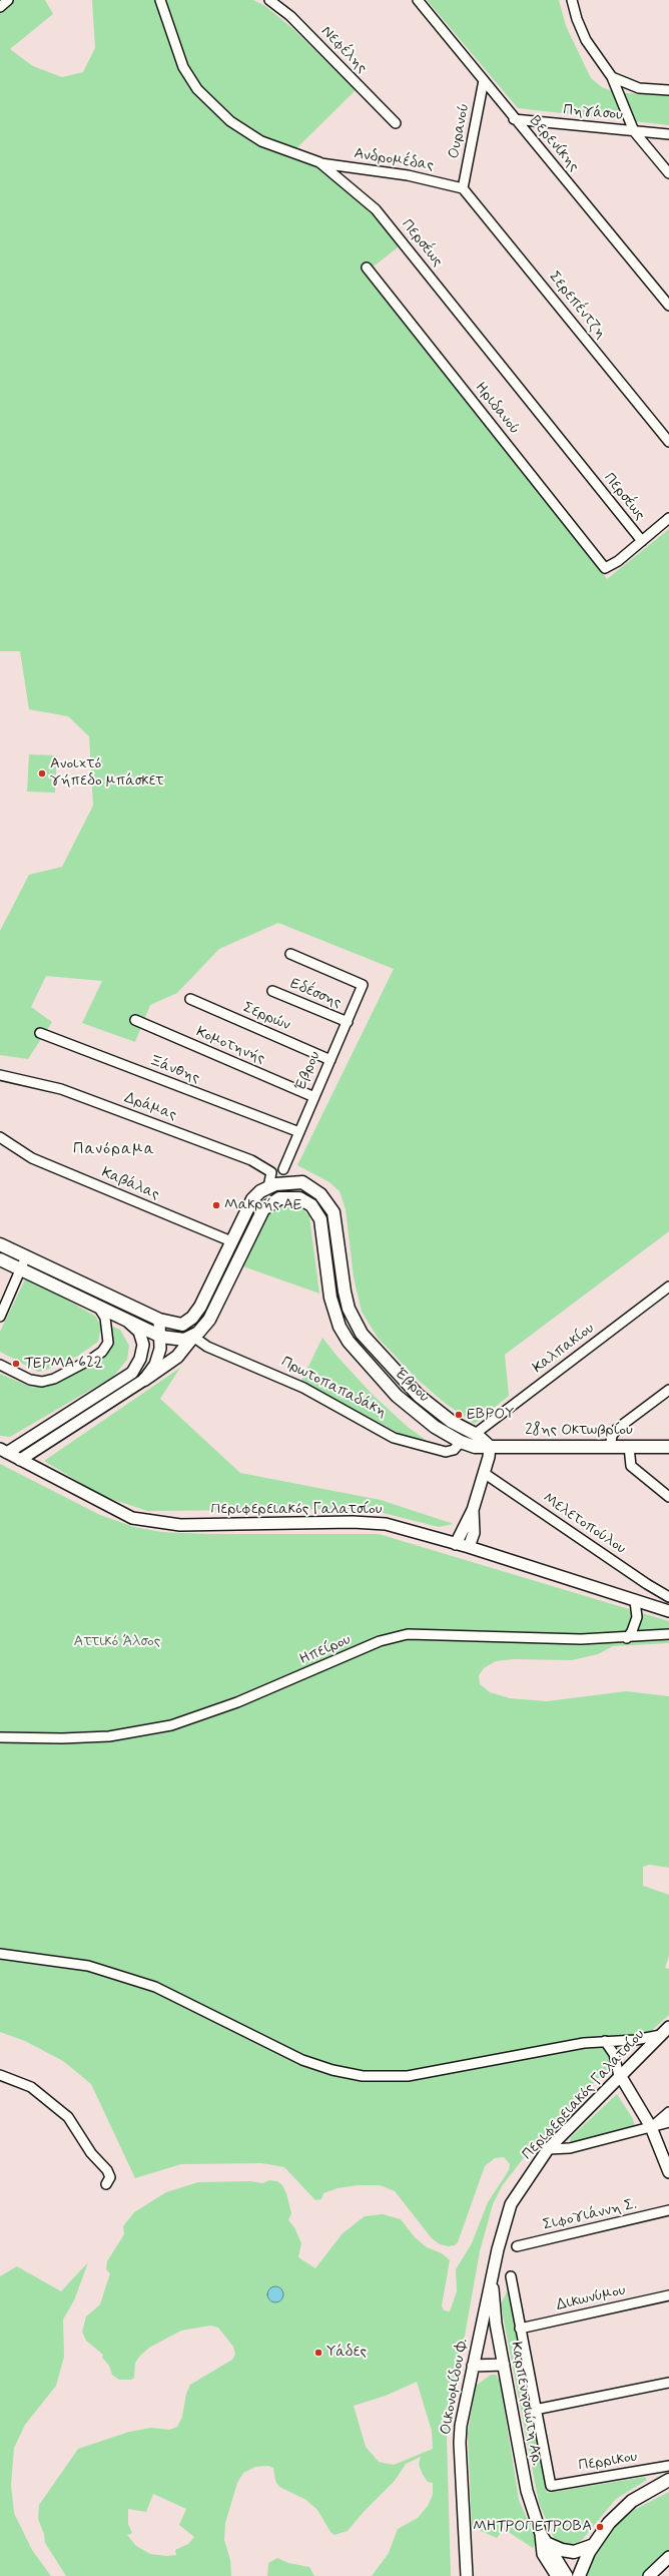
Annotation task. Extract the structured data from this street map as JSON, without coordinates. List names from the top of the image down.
{
  "streets": {
    "main road": ["Έβρου", "28ης Οκτωβρίου"],
    "street": [
      "Νεφέλης",
      "Πηγάσου",
      "Ουρανού",
      "Βερενίκης",
      "Ανδρομέδας",
      "Περσέως",
      "Σερεπέντζη",
      "Ηριδανού",
      "Εδέσσης",
      "Σερρών",
      "Κομοτηνής",
      "Ξάνθης",
      "Δράμας",
      "Καβάλας",
      "Καλπακίου",
      "Πρωτοπαπαδάκη",
      "Περιφερειακός Γαλατσίου",
      "Μελετοπούλου",
      "Ηπείρου",
      "Σιφογιάννη Σ.",
      "Δικωνύμου",
      "Οικονομίδου Φ.",
      "Καρπενησιώτη Αρ.",
      "Περρικου"
    ]
  },
  "crossings": [
    ["Πηγάσου", "Βερενίκης"],
    ["Ουρανού", "Βερενίκης"],
    ["Ουρανού", "Ανδρομέδας"],
    ["Ουρανού", "Σερεπέντζη"],
    ["Ανδρομέδας", "Περσέως"],
    ["Ανδρομέδας", "Σερεπέντζη"],
    ["Περσέως", "Ηριδανού"],
    ["Εδέσσης", "Έβρου"],
    ["Σερρών", "Έβρου"],
    ["Κομοτηνής", "Έβρου"],
    ["Ξάνθης", "Έβρου"],
    ["Έβρου", "Καλπακίου"],
    ["Έβρου", "Πρωτοπαπαδάκη"],
    ["Έβρου", "28ης Οκτωβρίου"],
    ["Περιφερειακός Γαλατσίου", "Οικονομίδου Φ."],
    ["Περιφερειακός Γαλατσίου", "Καρπενησιώτη Αρ."],
    ["Δικωνύμου", "Καρπενησιώτη Αρ."],
    ["Οικονομίδου Φ.", "Καρπενησιώτη Αρ."],
    ["Καρπενησιώτη Αρ.", "Περρικου"]
  ],
  "districts": ["Πανόραμα"],
  "parks": ["Αττικό Άλσος"],
  "places": [
    "Ανοιχτό γήπεδο μπάσκετ",
    "Μακρής ΑΕ",
    "ΤΕΡΜΑ 622",
    "ΕΒΡΟΥ",
    "Υάδες",
    "ΜΗΤΡΟΠΕΤΡΟΒΑ"
  ]
}
